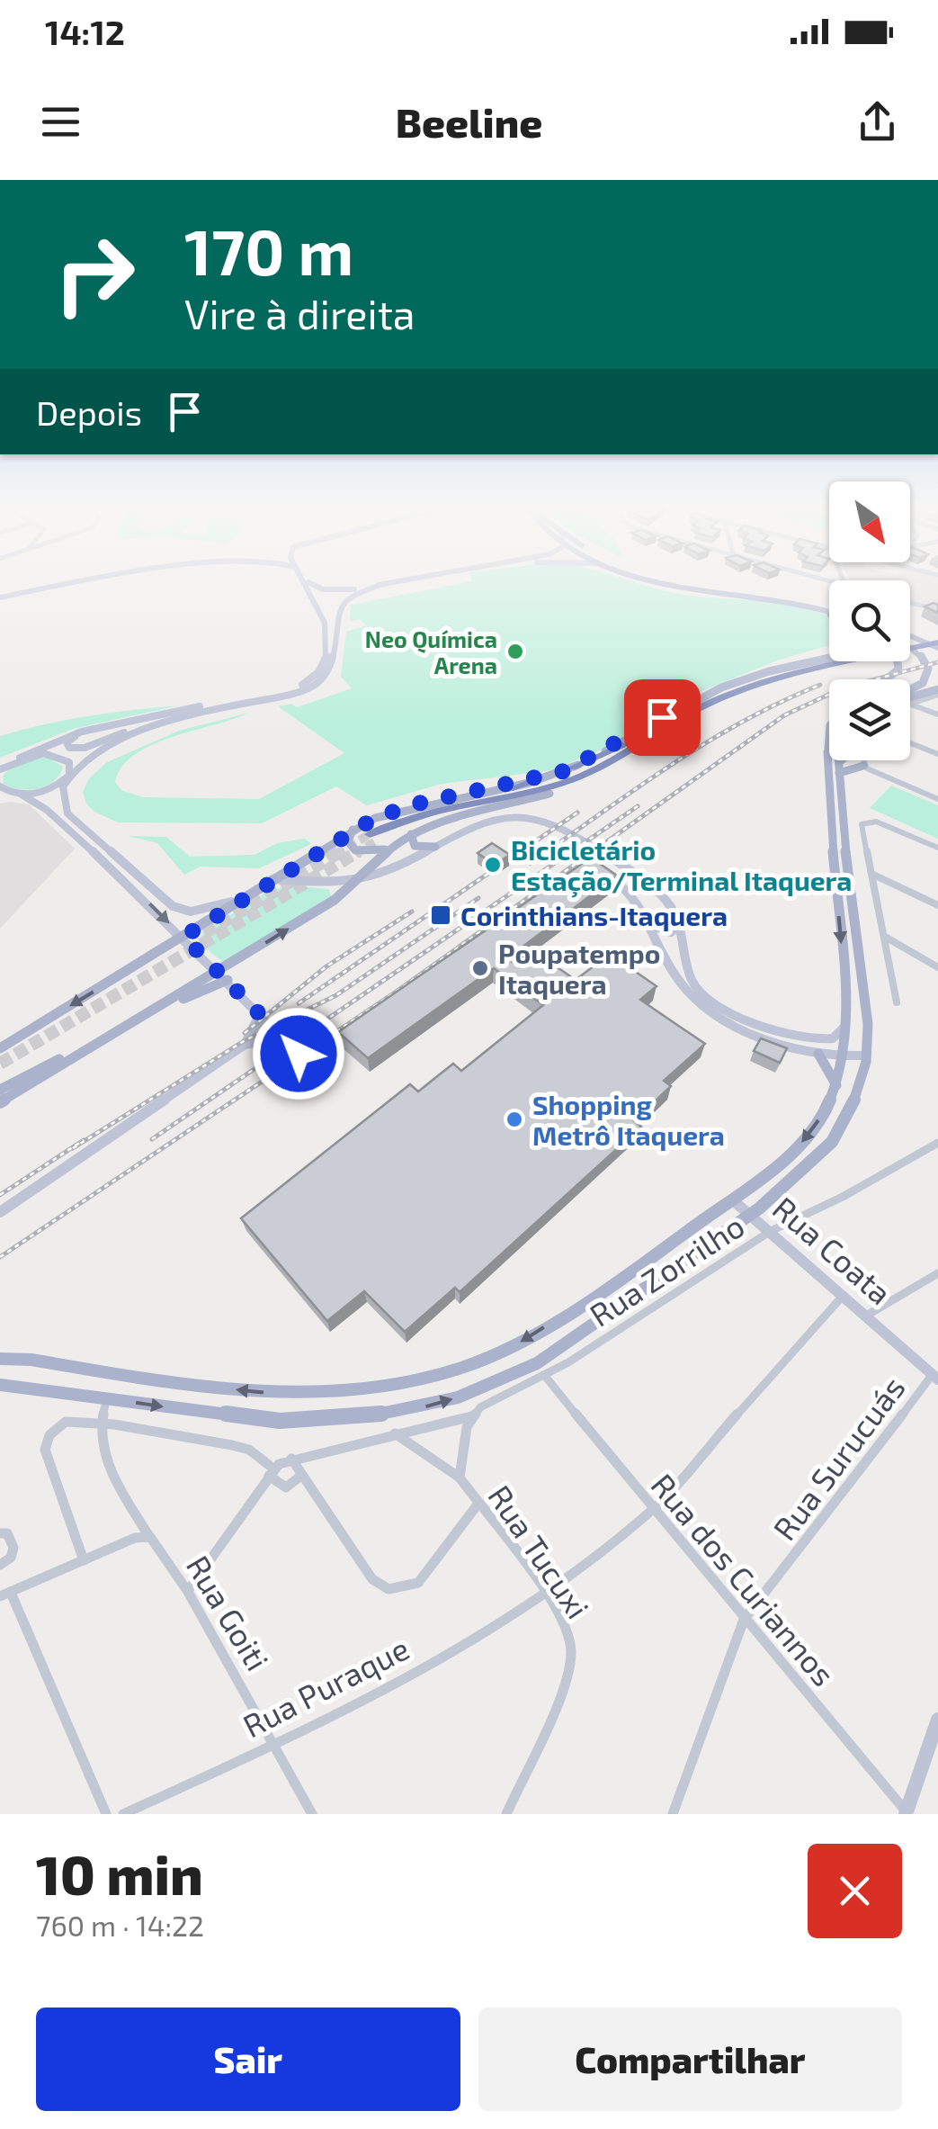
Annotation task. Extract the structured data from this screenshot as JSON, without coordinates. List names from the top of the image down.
{
  "streets": {
    "street": [
      "Rua Coata",
      "Rua Zorrilho",
      "Rua Surucuás",
      "Rua Tucuxi",
      "Rua dos Curiannos",
      "Rua Goiti",
      "Rua Puraque"
    ]
  },
  "crossings": [
    ["Rua Coata", "Rua Zorrilho"],
    ["Rua Coata", "Rua Surucuás"],
    ["Rua Coata", "Rua Puraque"],
    ["Rua Zorrilho", "Rua Tucuxi"],
    ["Rua Zorrilho", "Rua dos Curiannos"],
    ["Rua Surucuás", "Rua dos Curiannos"],
    ["Rua Tucuxi", "Rua Puraque"],
    ["Rua dos Curiannos", "Rua Puraque"],
    ["Rua Goiti", "Rua Puraque"]
  ],
  "places": {
    "other": [
      "Neo Química Arena",
      "Bicicletário Estação/Terminal Itaquera",
      "Poupatempo Itaquera",
      "Shopping Metrô Itaquera"
    ],
    "transit": ["Corinthians-Itaquera"]
  },
  "north": "bottom right",
  "page": {
    "status": "14:12",
    "header": "Beeline",
    "turn": ["170 m", "Vire à direita"],
    "then": "Depois",
    "heading": ["10 min", "760 m · 14:22"],
    "buttons": ["Sair", "Compartilhar"]
  }
}
